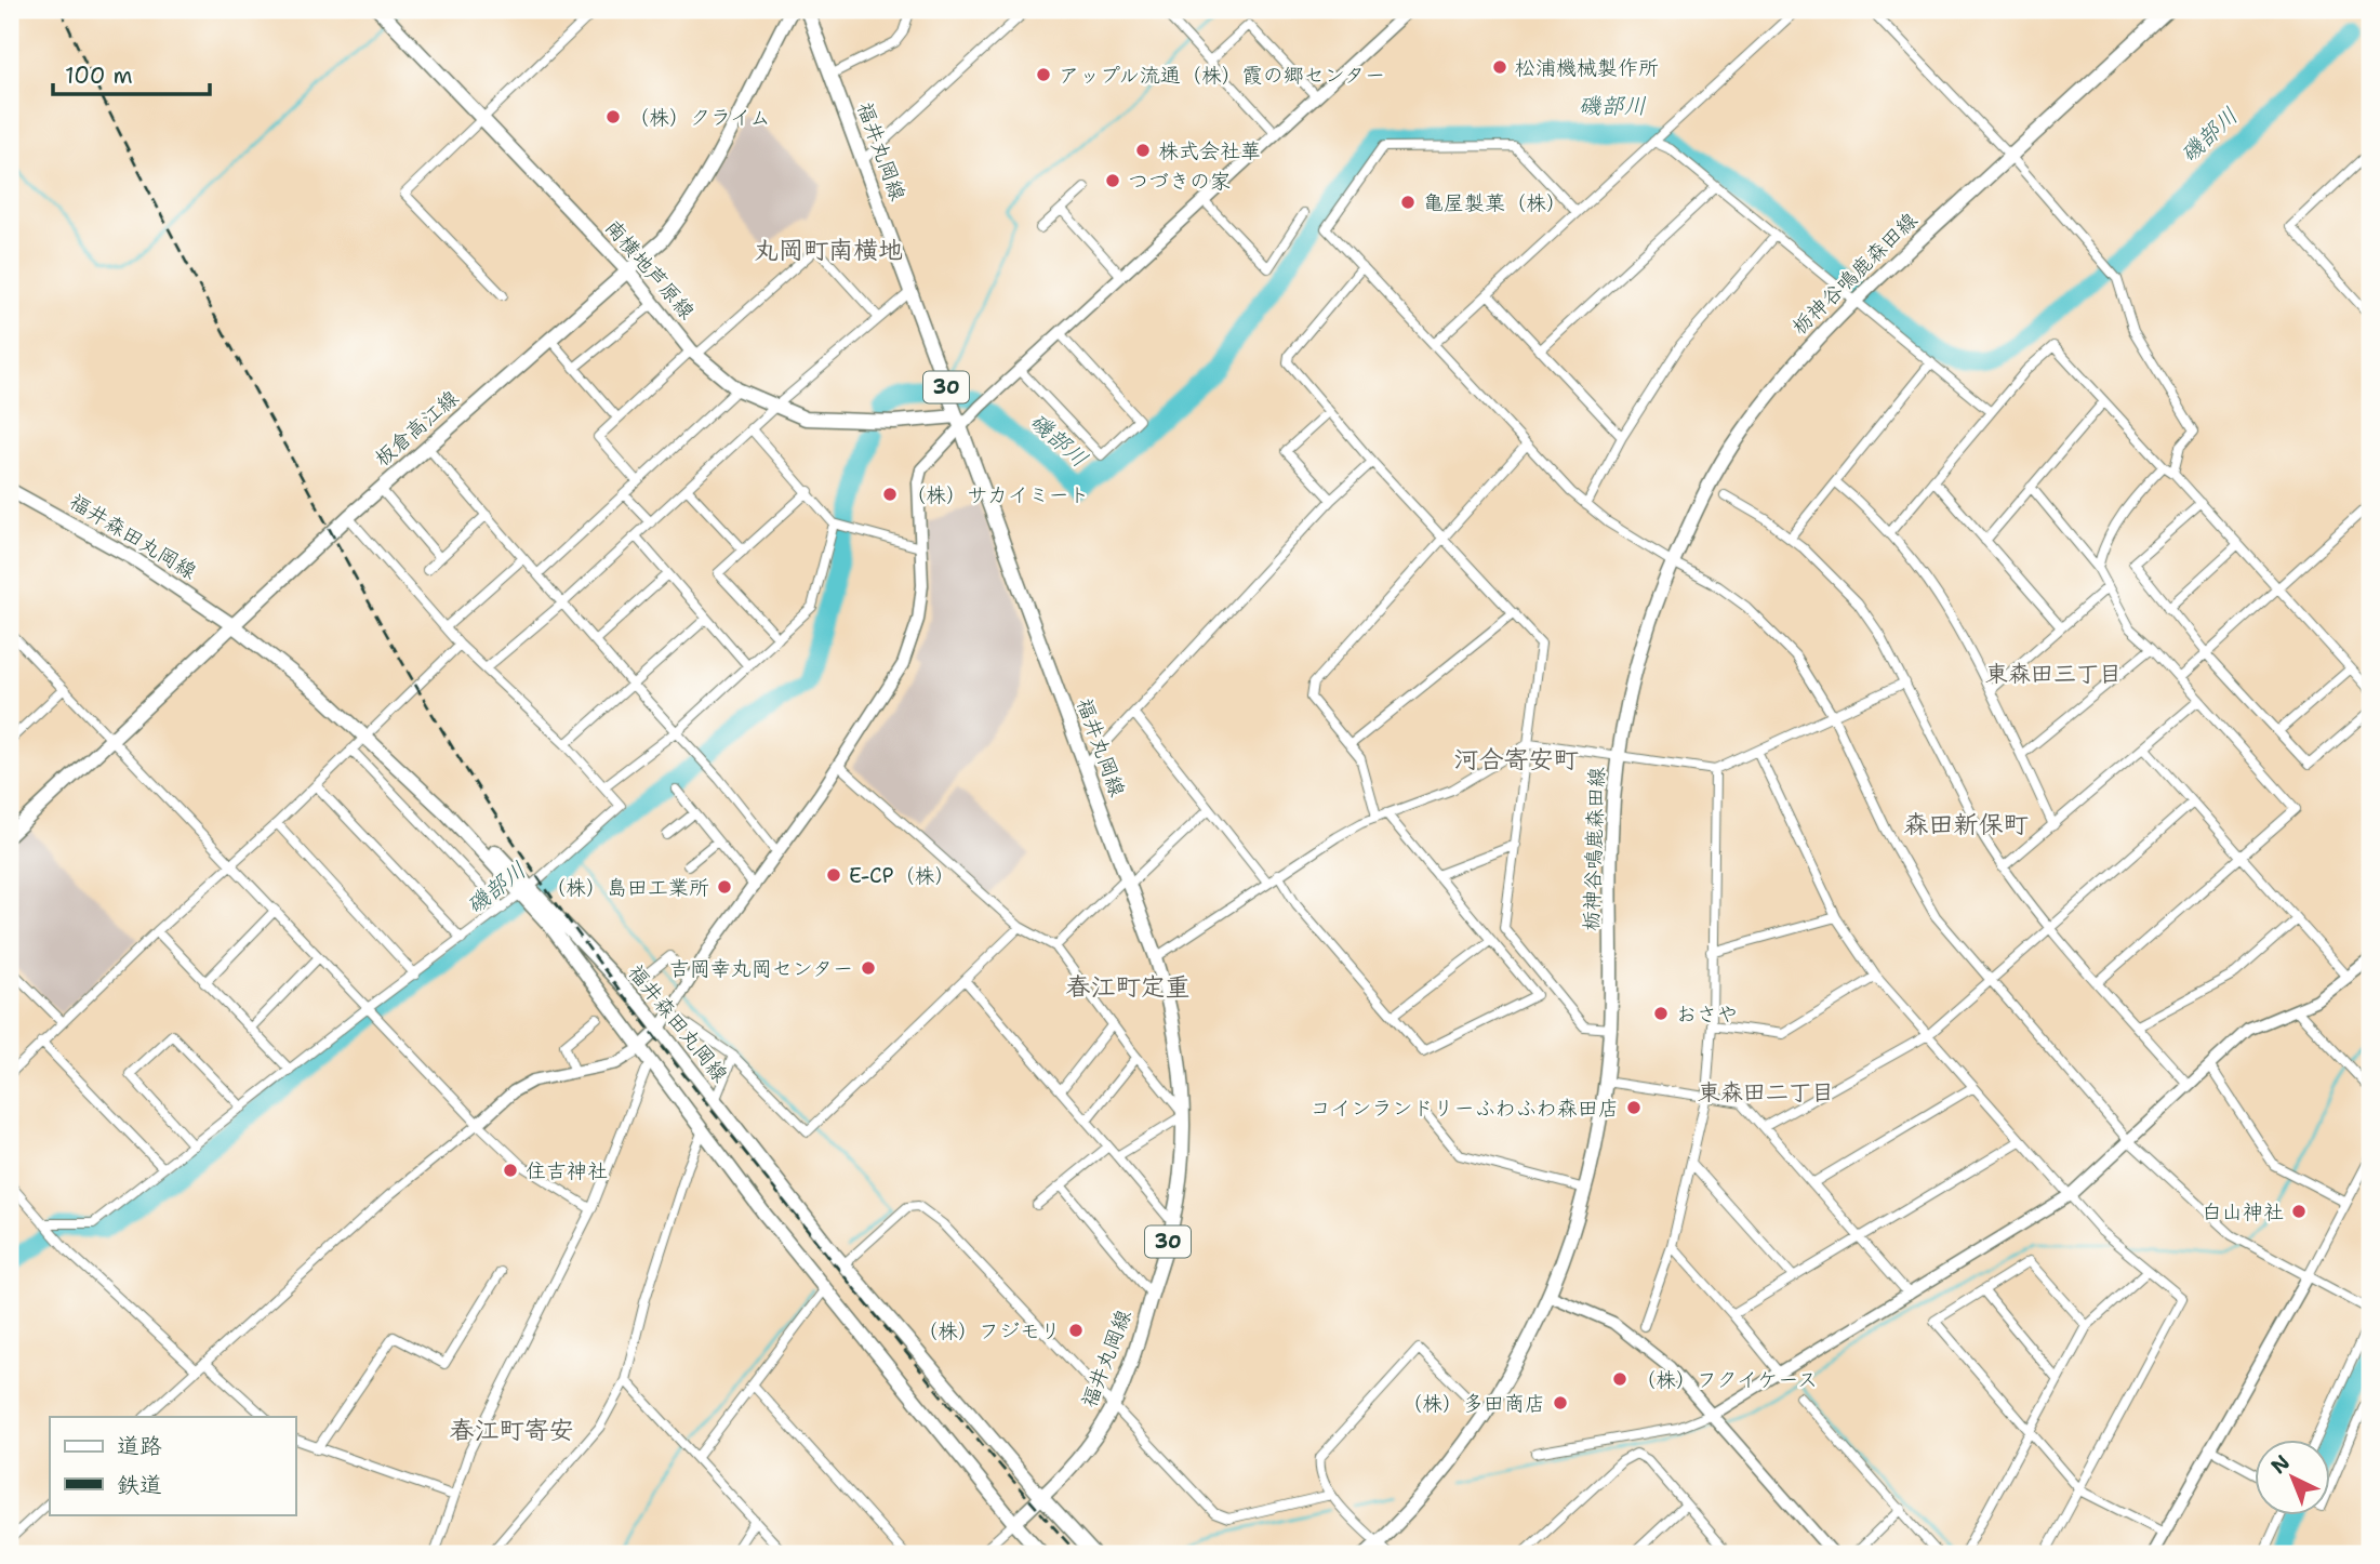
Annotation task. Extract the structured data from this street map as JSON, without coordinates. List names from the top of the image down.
{
  "streets": {
    "main road": [
      "福井丸岡線",
      "南横地芦原線",
      "栃神谷鳴鹿森田線",
      "30",
      "板倉高江線",
      "福井森田丸岡線"
    ]
  },
  "crossings": [
    ["福井丸岡線", "南横地芦原線"],
    ["福井丸岡線", "福井森田丸岡線"],
    ["南横地芦原線", "板倉高江線"],
    ["板倉高江線", "福井森田丸岡線"]
  ],
  "districts": [
    "丸岡町南横地",
    "東森田三丁目",
    "河合寄安町",
    "森田新保町",
    "春江町定重",
    "東森田二丁目",
    "春江町寄安"
  ],
  "water": ["磯部川"],
  "places": [
    "松浦機械製作所",
    "アップル流通（株）霞の郷センター",
    "（株）クライム",
    "株式会社華",
    "つづきの家",
    "亀屋製菓（株）",
    "（株）サカイミート",
    "E-CP（株）",
    "（株）島田工業所",
    "吉岡幸丸岡センター",
    "おさや",
    "コインランドリーふわふわ森田店",
    "住吉神社",
    "白山神社",
    "（株）フジモリ",
    "（株）フクイケース",
    "（株）多田商店"
  ],
  "legend": ["道路", "鉄道"],
  "scale_bar": "100 m",
  "north": "top left"
}
